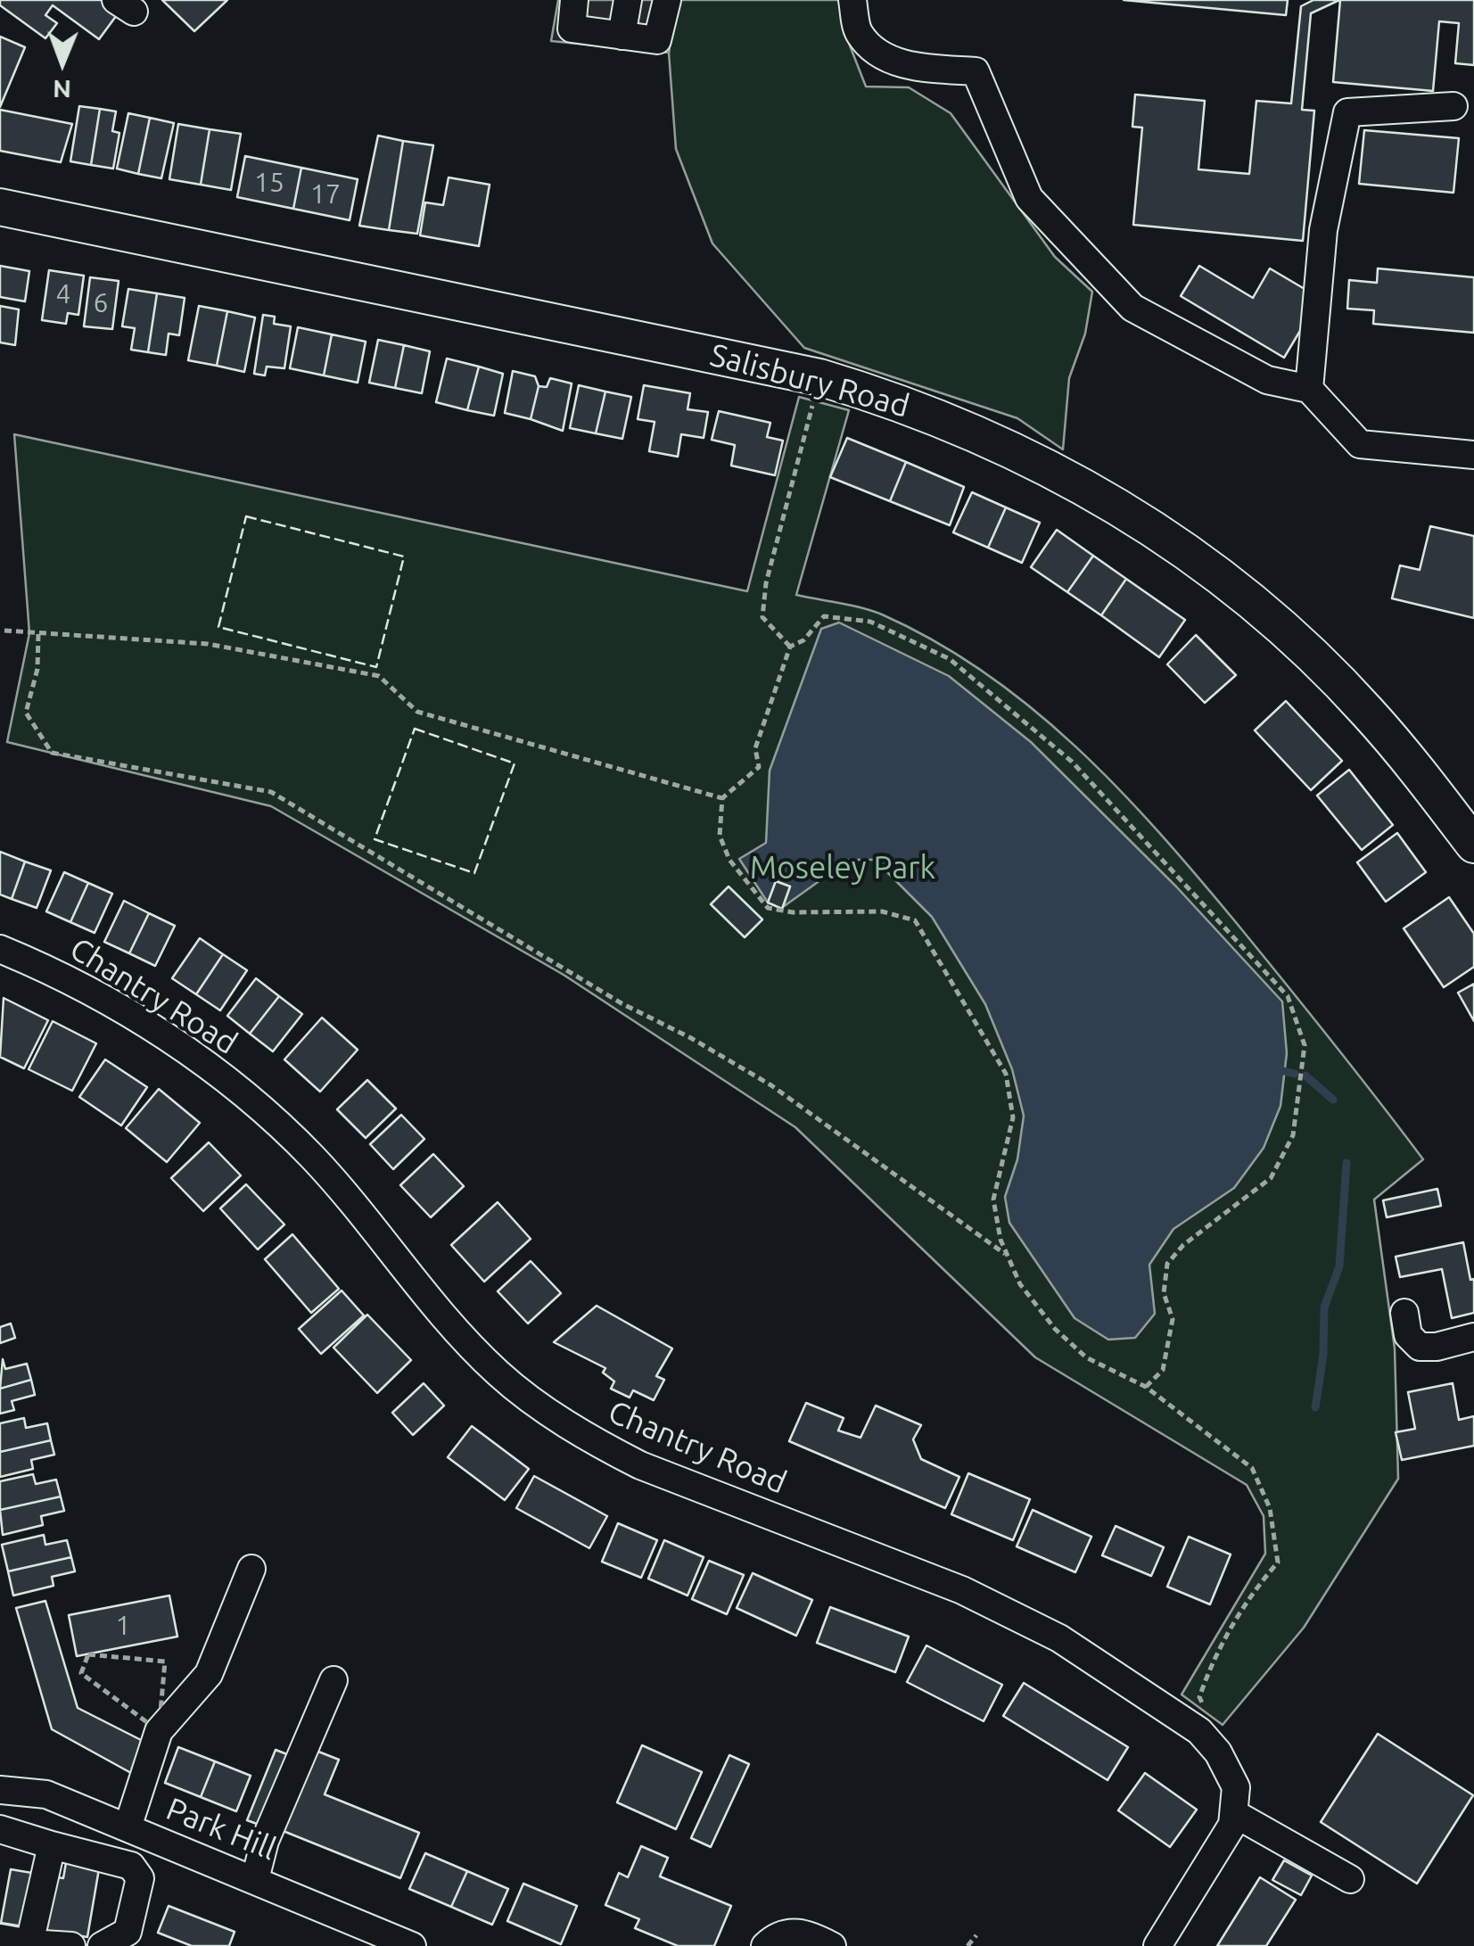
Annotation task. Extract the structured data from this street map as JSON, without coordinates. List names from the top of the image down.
{
  "streets": {
    "main road": ["Salisbury Road"],
    "street": ["Chantry Road", "Park Hill"]
  },
  "parks": ["Moseley Park"],
  "house_numbers": [
    "15",
    "17",
    "4",
    "6",
    "1"
  ],
  "north": "bottom"
}
